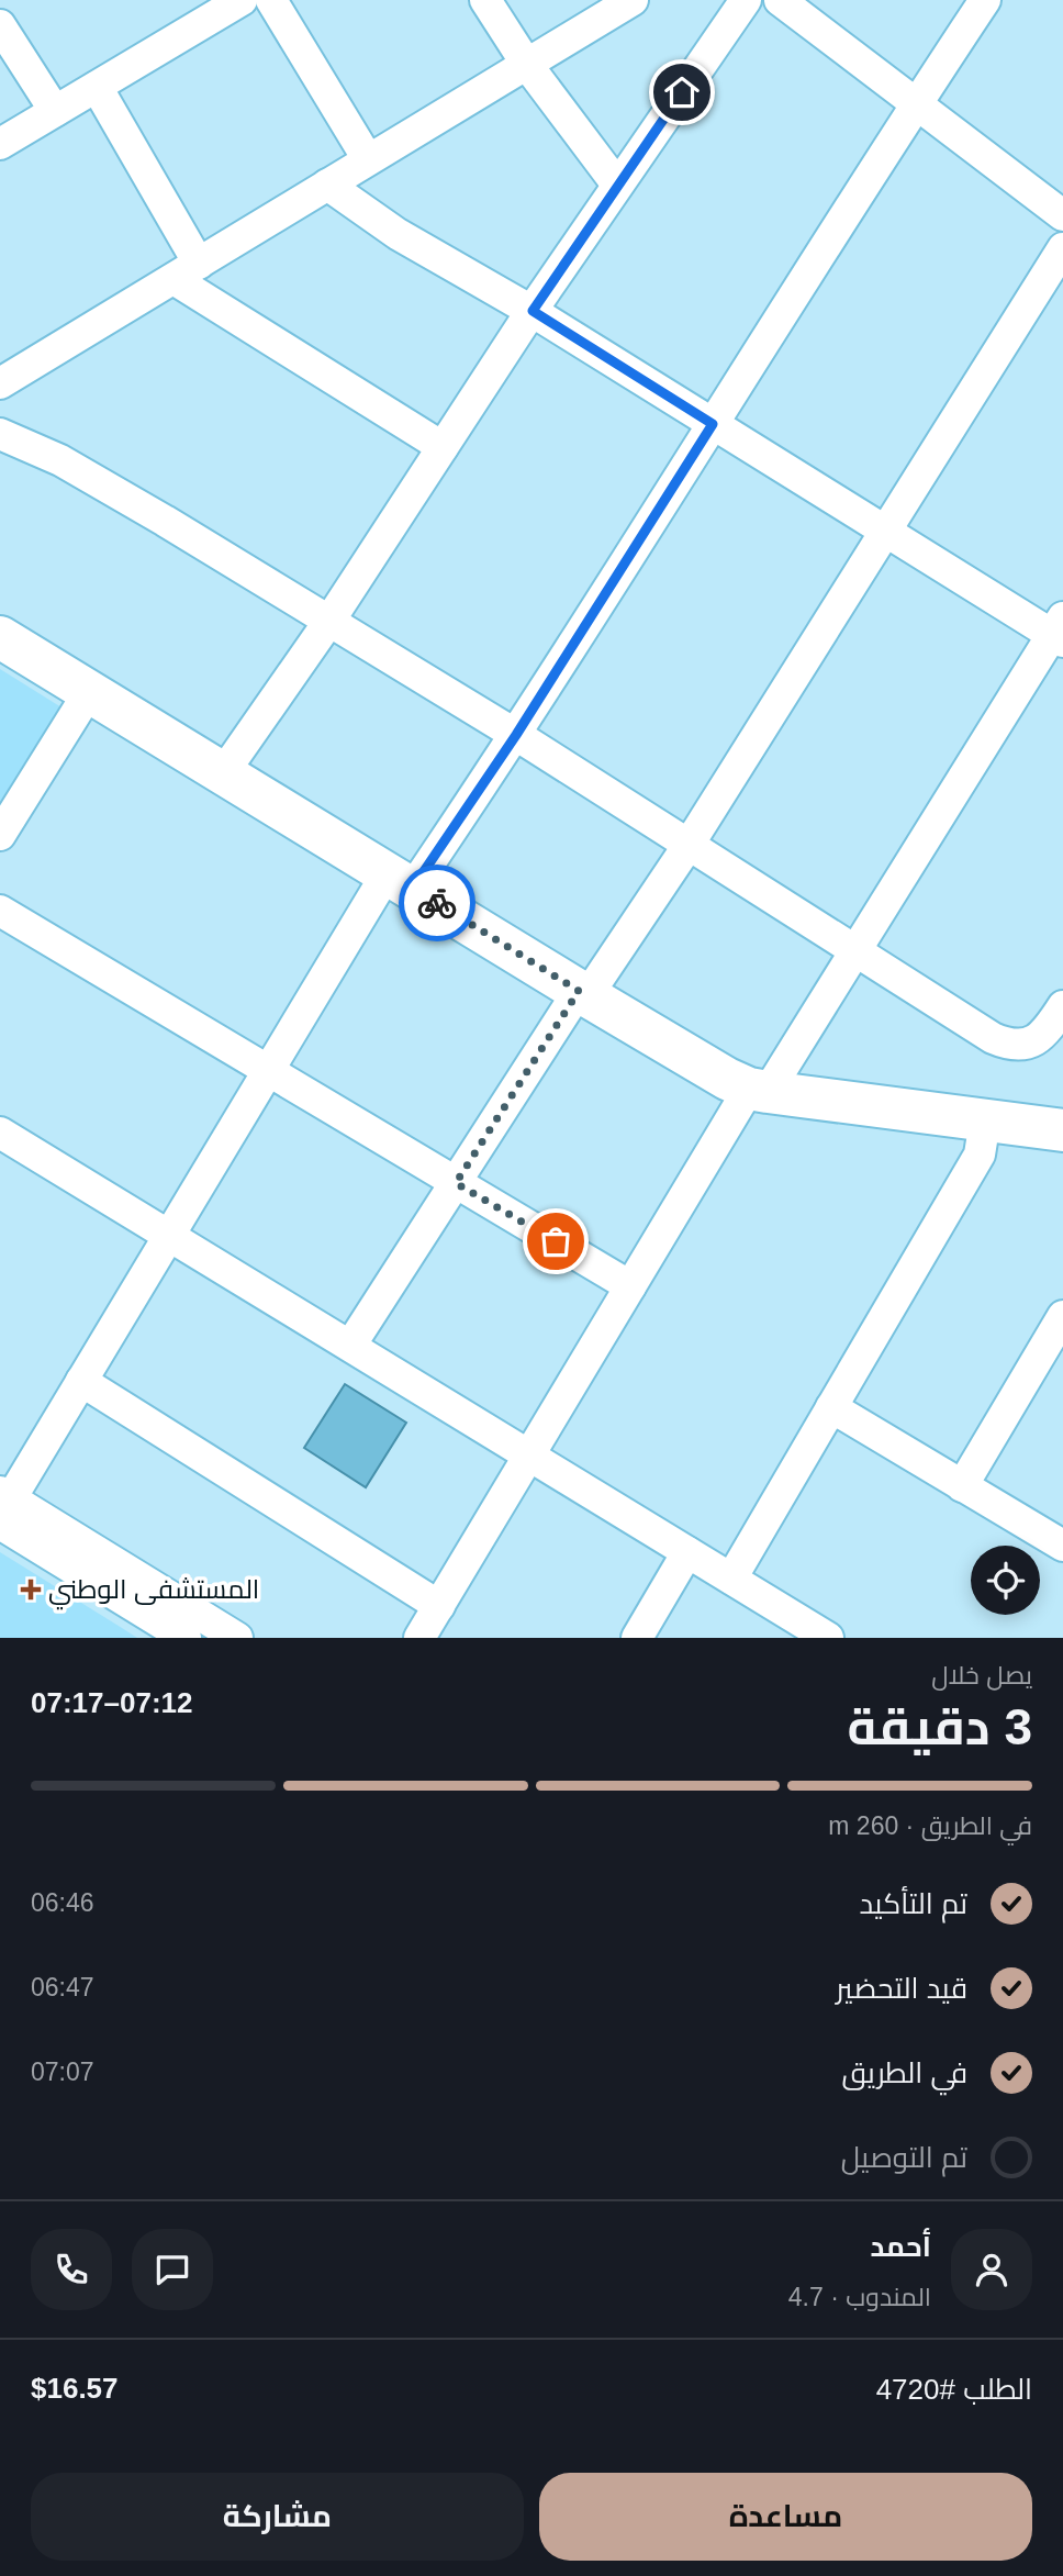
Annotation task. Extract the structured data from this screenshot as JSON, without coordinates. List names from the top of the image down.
{
  "places": {
    "health": ["المستشفى الوطني"]
  },
  "page": {
    "heading": ["3 دقيقة", "يصل خلال", "07:12–07:17"],
    "panel": [
      "أحمد",
      "المندوب · 4.7",
      "الطلب #4720",
      "$16.57"
    ],
    "bar": "في الطريق · 260 m",
    "list": [
      ["تم التأكيد", "06:46"],
      ["قيد التحضير", "06:47"],
      ["في الطريق", "07:07"],
      "تم التوصيل"
    ],
    "buttons": ["مساعدة", "مشاركة"]
  }
}
